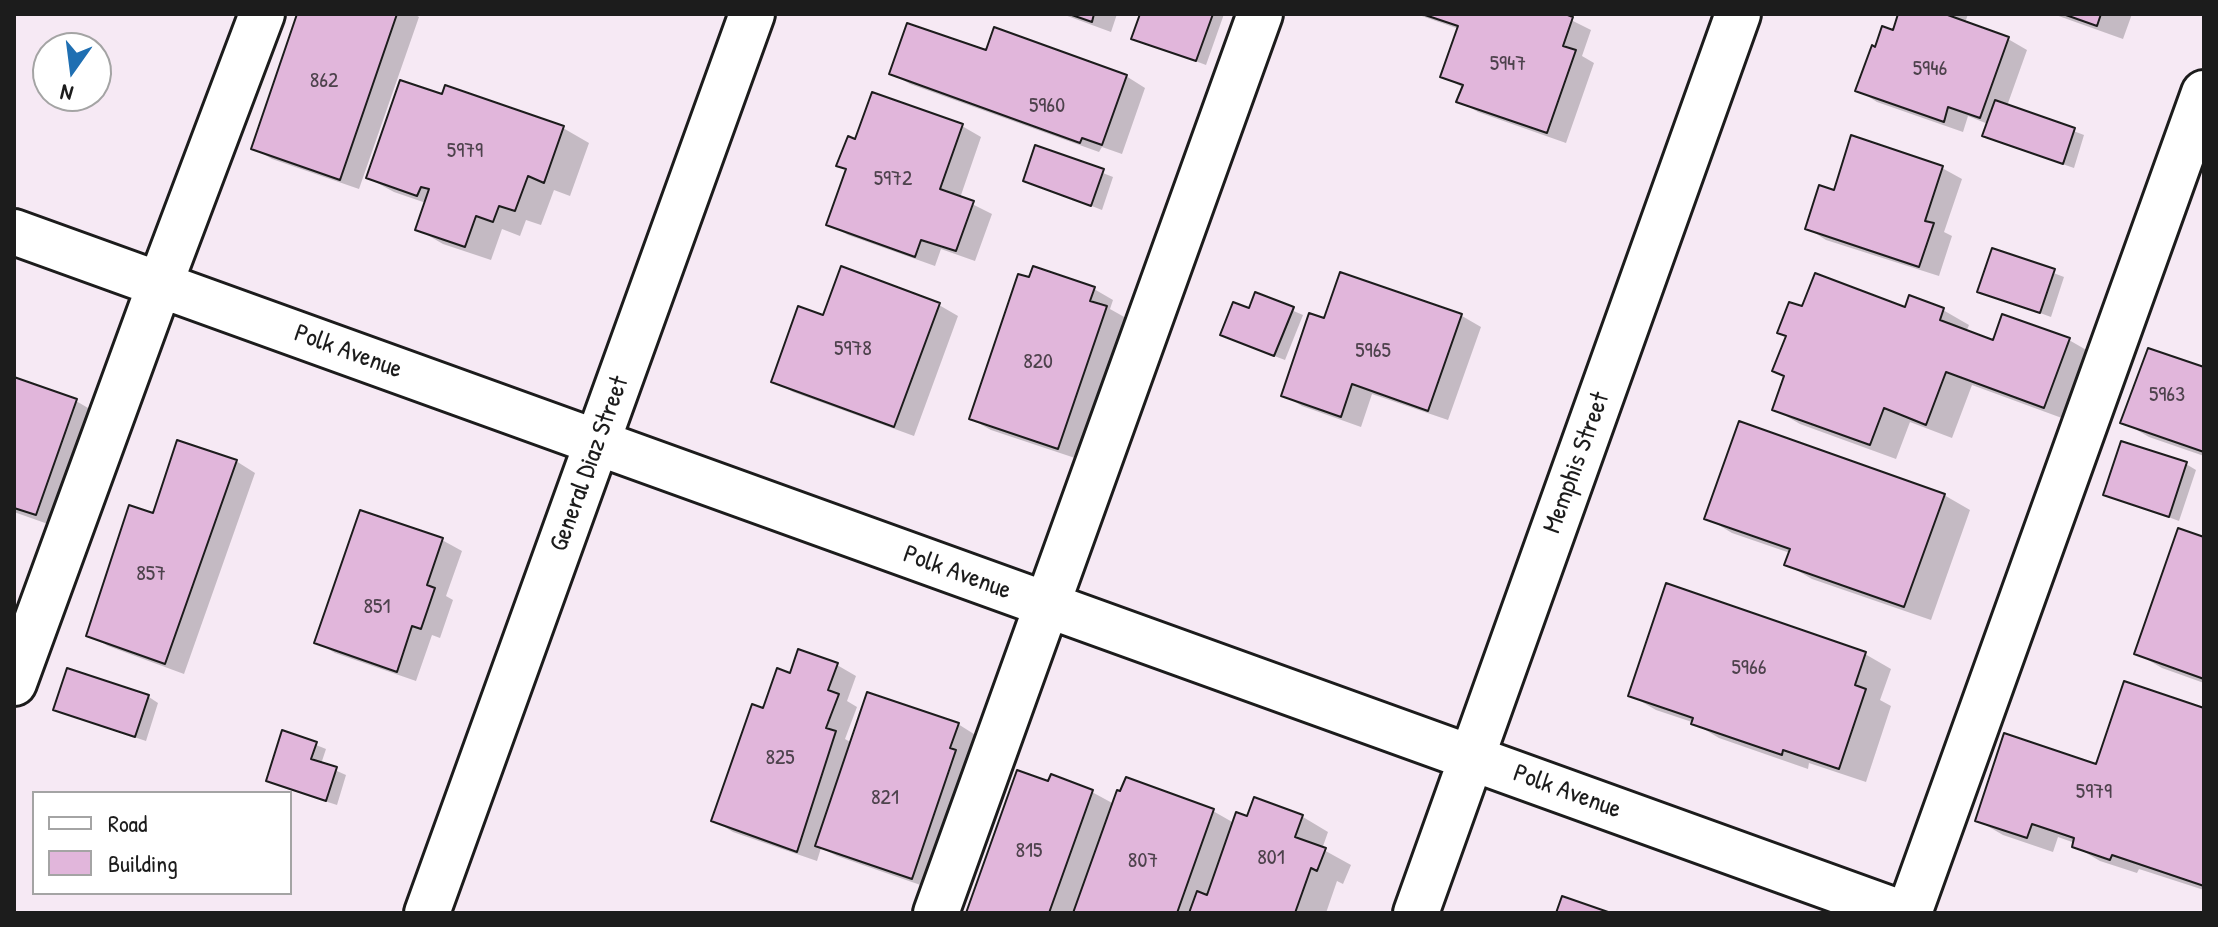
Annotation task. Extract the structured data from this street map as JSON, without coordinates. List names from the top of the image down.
{
  "streets": {
    "street": ["Polk Avenue", "Memphis Street", "General Diaz Street"]
  },
  "crossings": [
    ["Polk Avenue", "Memphis Street"],
    ["Polk Avenue", "General Diaz Street"]
  ],
  "house_numbers": [
    "5947",
    "5946",
    "862",
    "5960",
    "5979",
    "5972",
    "5978",
    "5965",
    "820",
    "5963",
    "857",
    "851",
    "5966",
    "825",
    "5979",
    "821",
    "815",
    "801",
    "807"
  ],
  "legend": ["Road", "Building"],
  "north": "bottom"
}
